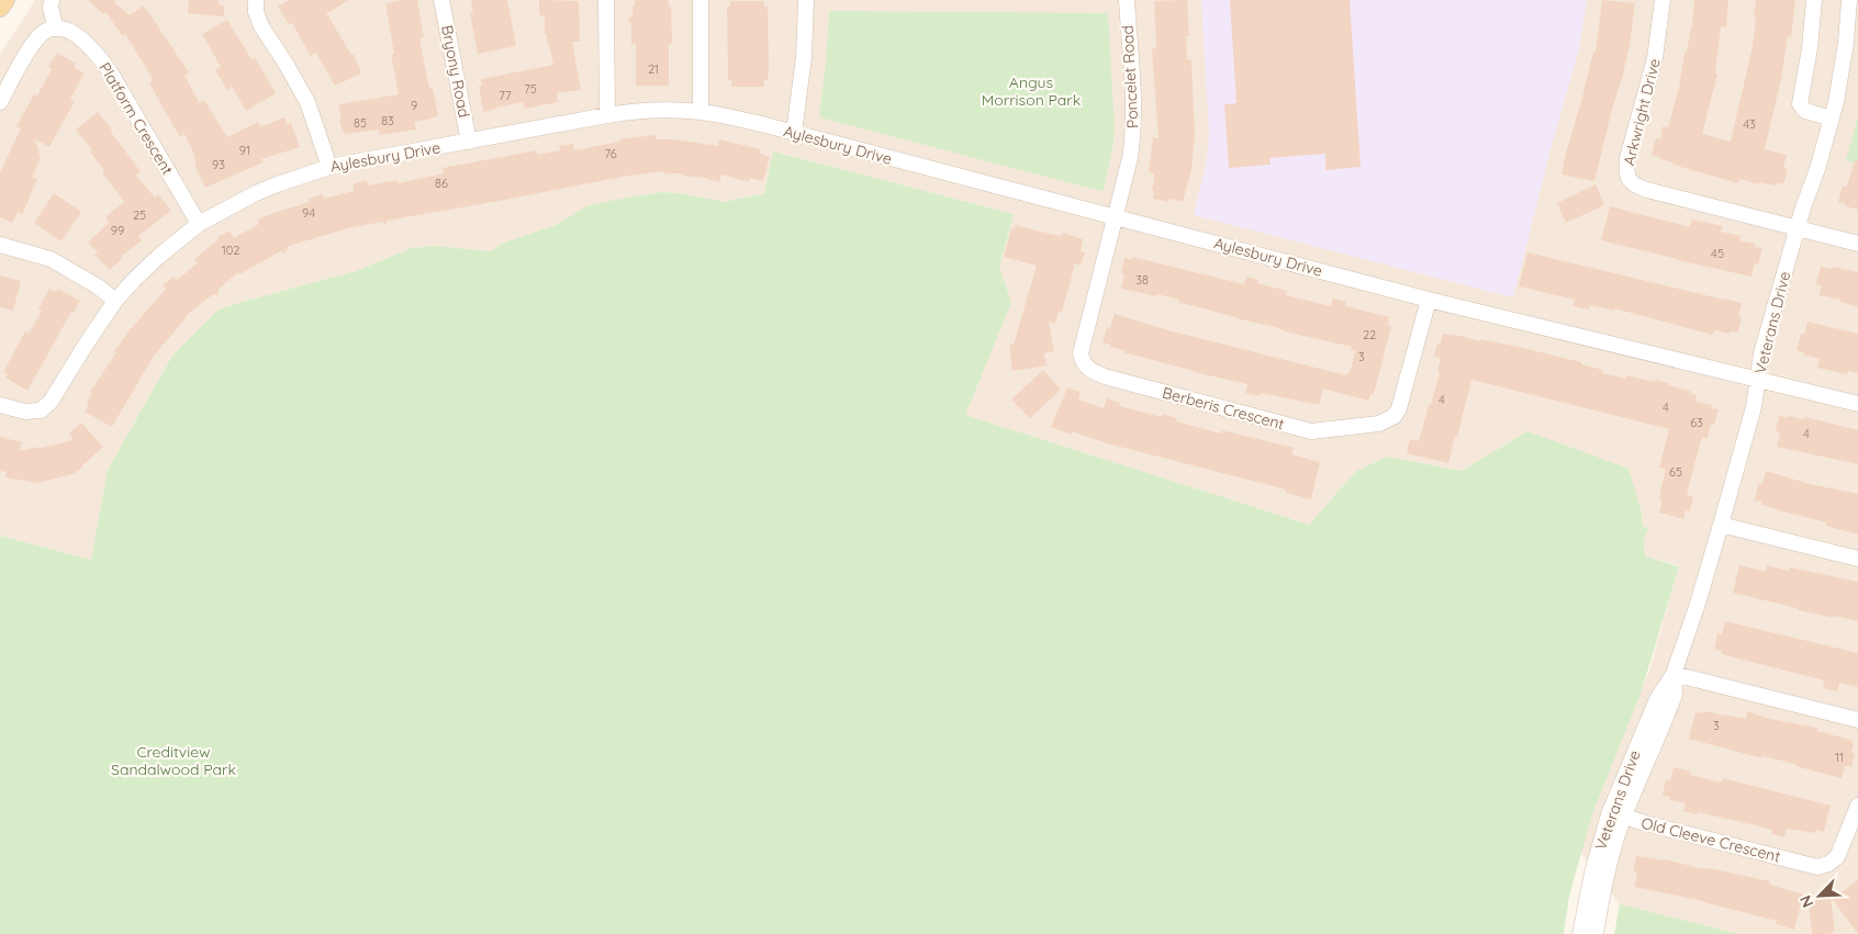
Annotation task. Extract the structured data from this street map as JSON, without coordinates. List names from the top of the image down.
{
  "streets": {
    "street": [
      "Bryony Road",
      "Poncelet Road",
      "Arkwright Drive",
      "Platform Crescent",
      "Aylesbury Drive",
      "Veterans Drive",
      "Berberis Crescent",
      "Old Cleeve Crescent"
    ]
  },
  "crossings": [
    ["Bryony Road", "Aylesbury Drive"],
    ["Poncelet Road", "Aylesbury Drive"],
    ["Poncelet Road", "Berberis Crescent"],
    ["Arkwright Drive", "Veterans Drive"],
    ["Platform Crescent", "Aylesbury Drive"],
    ["Aylesbury Drive", "Veterans Drive"],
    ["Aylesbury Drive", "Berberis Crescent"],
    ["Veterans Drive", "Old Cleeve Crescent"]
  ],
  "parks": ["Angus Morrison Park", "Creditview Sandalwood Park"],
  "house_numbers": [
    "21",
    "75",
    "77",
    "9",
    "83",
    "85",
    "43",
    "91",
    "76",
    "93",
    "86",
    "94",
    "25",
    "99",
    "102",
    "45",
    "38",
    "22",
    "3",
    "4",
    "4",
    "63",
    "4",
    "65",
    "3",
    "11"
  ],
  "north": "bottom left"
}
